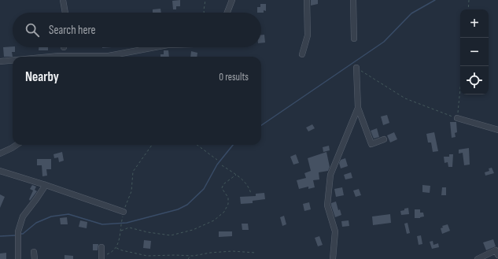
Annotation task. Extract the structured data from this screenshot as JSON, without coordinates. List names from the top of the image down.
{
  "page": {
    "map_buttons": ["+", "−"],
    "search": "Search here",
    "heading": ["Nearby", "0 results"]
  }
}
